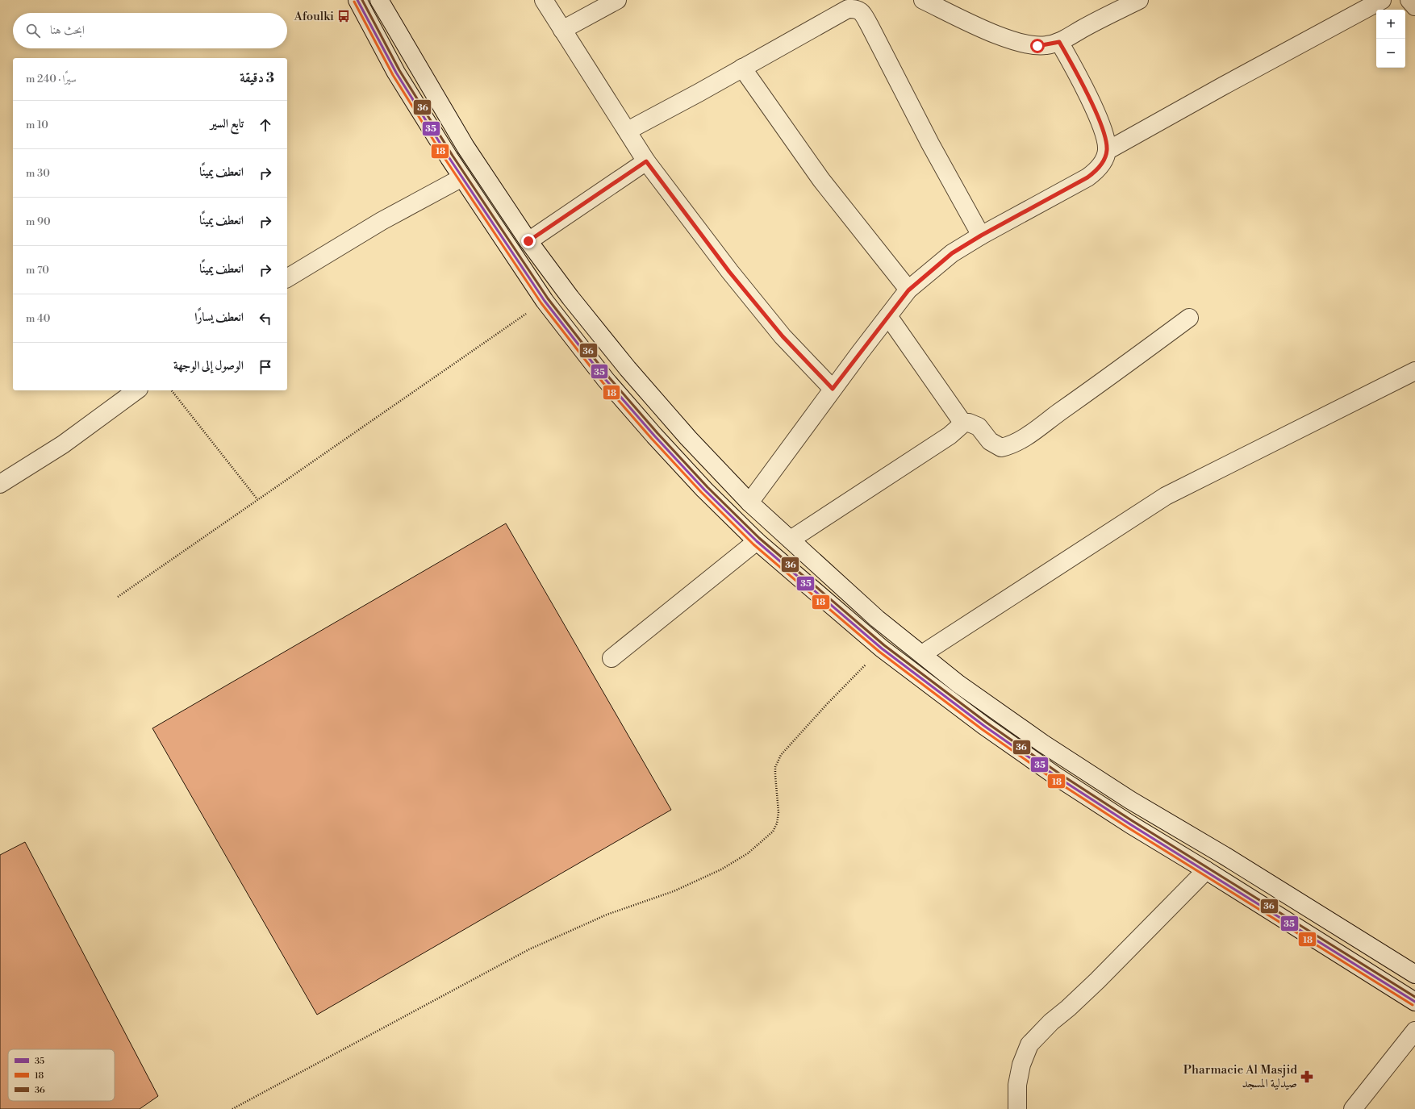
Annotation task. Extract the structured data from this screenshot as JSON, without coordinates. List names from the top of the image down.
{
  "places": {
    "bus stop": ["Afoulki"],
    "pharmacy": ["Pharmacie Al Masjid صيدلية المسجد"]
  },
  "lines": ["transit line 35", "transit line 36", "transit line 18"],
  "legend": ["35", "18", "36"],
  "page": {
    "map_buttons": ["+", "−"],
    "search": "ابحث هنا",
    "heading": ["3 دقيقة", "سيرًا · 240 m"],
    "list": [
      ["تابع السير", "10 m"],
      ["انعطف يمينًا", "30 m"],
      ["انعطف يمينًا", "90 m"],
      ["انعطف يمينًا", "70 m"],
      ["انعطف يسارًا", "40 m"],
      "الوصول إلى الوجهة"
    ]
  }
}
